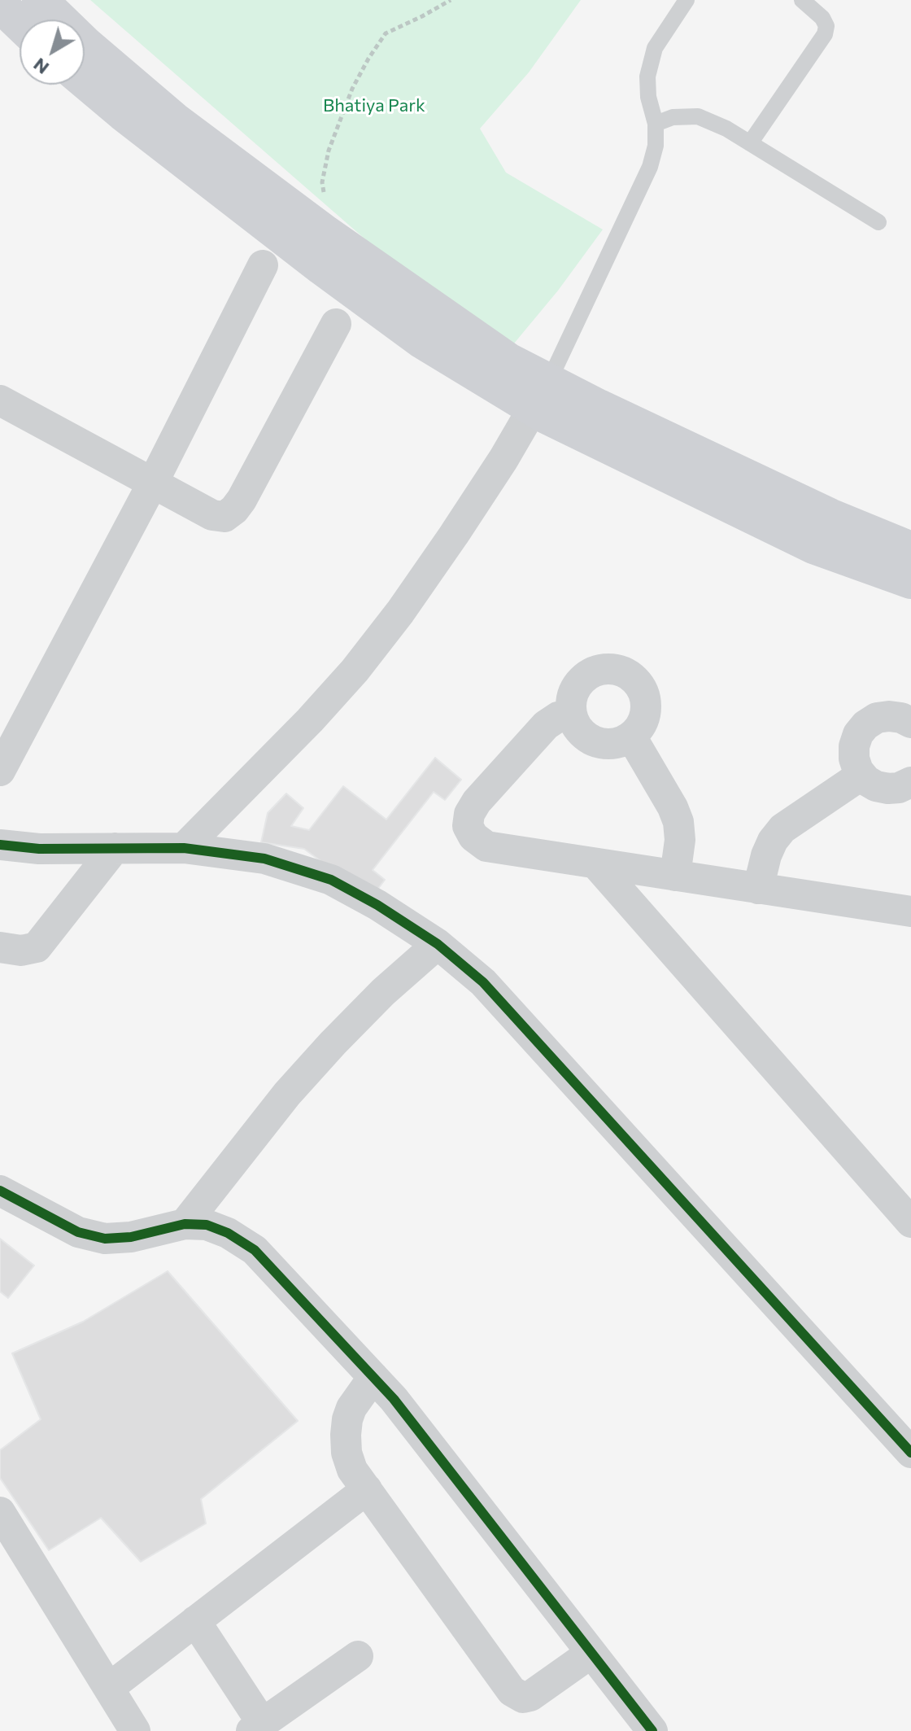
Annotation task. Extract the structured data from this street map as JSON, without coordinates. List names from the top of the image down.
{
  "parks": ["Bhatiya Park"],
  "north": "bottom left"
}
